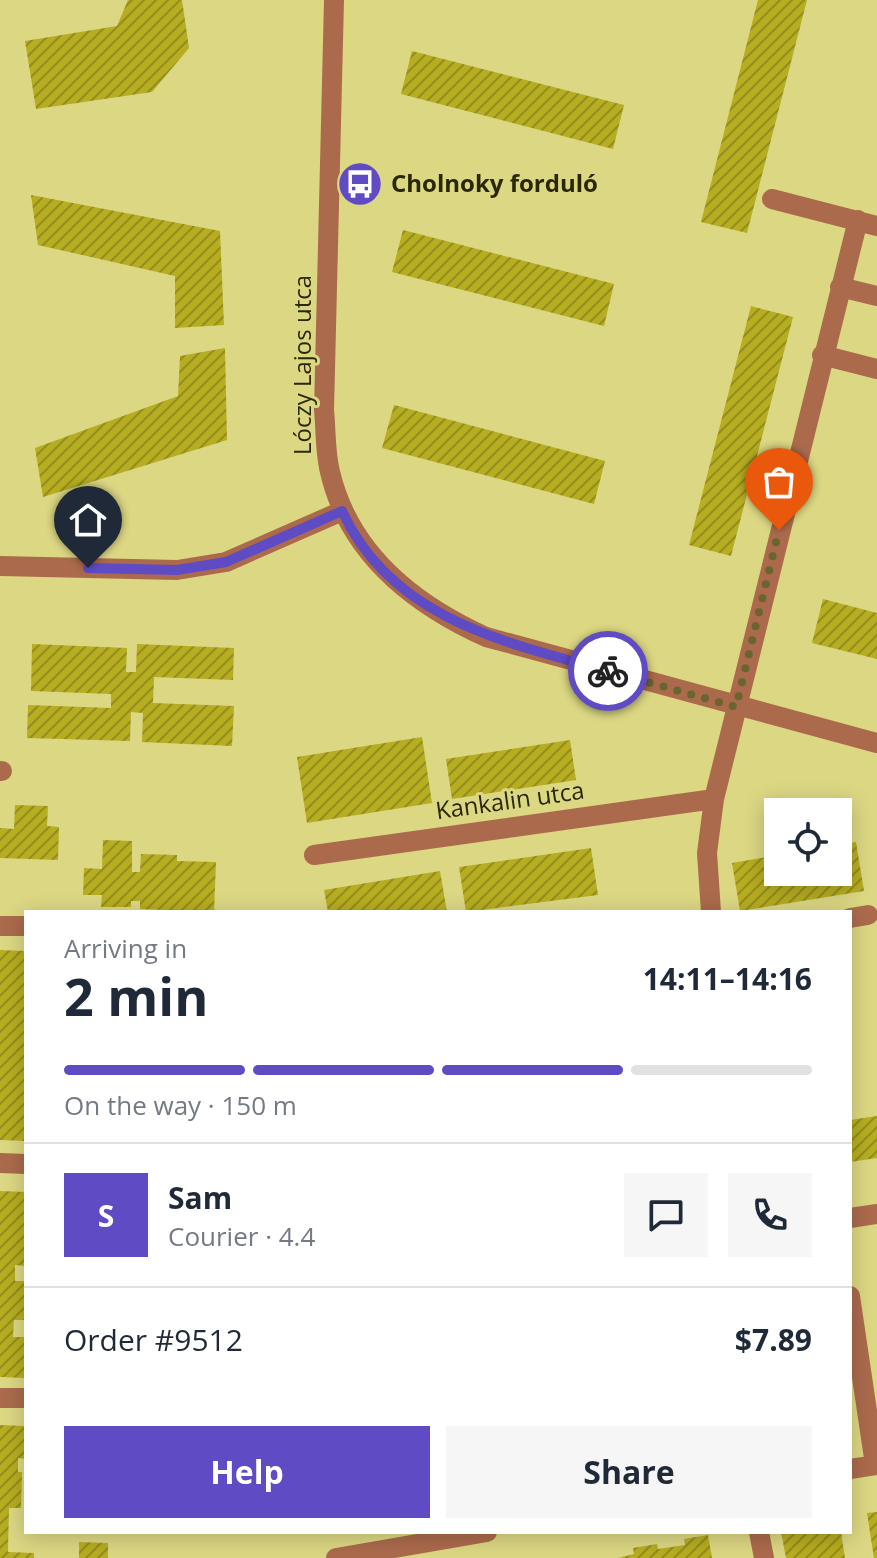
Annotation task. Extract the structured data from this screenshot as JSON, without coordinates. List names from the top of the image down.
{
  "streets": {
    "street": ["Lóczy Lajos utca", "Kankalin utca"]
  },
  "places": {
    "bus stop": ["Cholnoky forduló"]
  },
  "page": {
    "heading": ["2 min", "Arriving in", "14:11–14:16"],
    "panel": [
      "Sam",
      "Courier · 4.4",
      "Order #9512",
      "$7.89"
    ],
    "bar": "On the way · 150 m",
    "round": "S",
    "buttons": ["Help", "Share"]
  }
}
